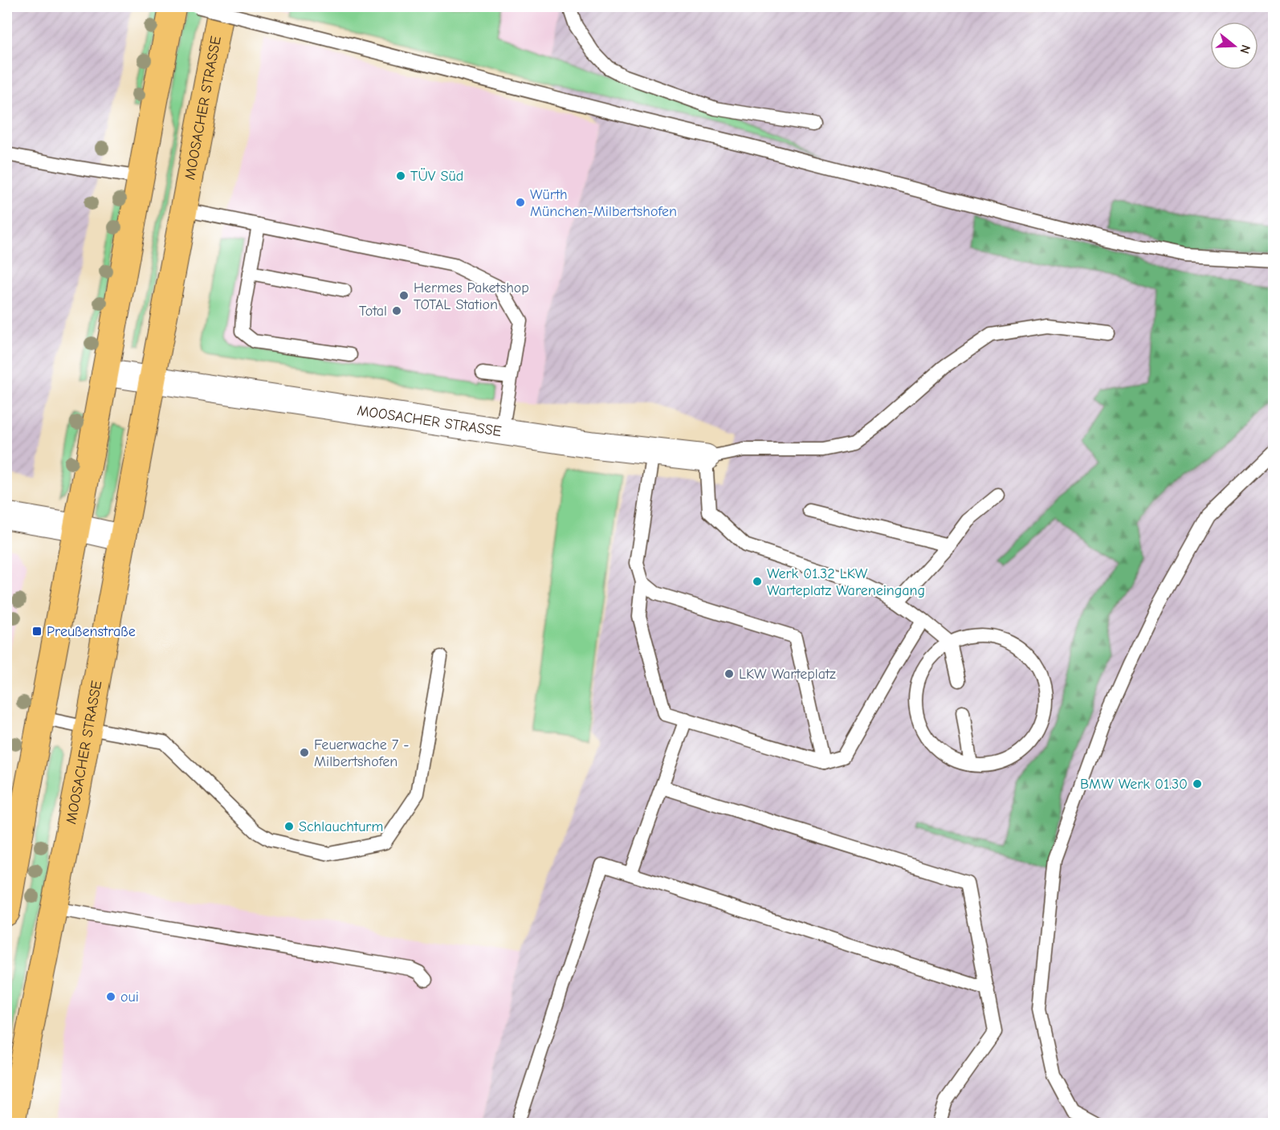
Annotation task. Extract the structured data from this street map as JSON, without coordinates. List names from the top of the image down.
{
  "streets": {
    "main road": ["MOOSACHER STRASSE"]
  },
  "places": {
    "other": [
      "TÜV Süd",
      "Würth München-Milbertshofen",
      "Hermes Paketshop TOTAL Station",
      "Total",
      "Werk 01.32 LKW Warteplatz Wareneingang",
      "LKW Warteplatz",
      "Feuerwache 7 - Milbertshofen",
      "BMW Werk 01.30",
      "Schlauchturm",
      "oui"
    ],
    "transit": ["Preußenstraße"]
  },
  "north": "right"
}
